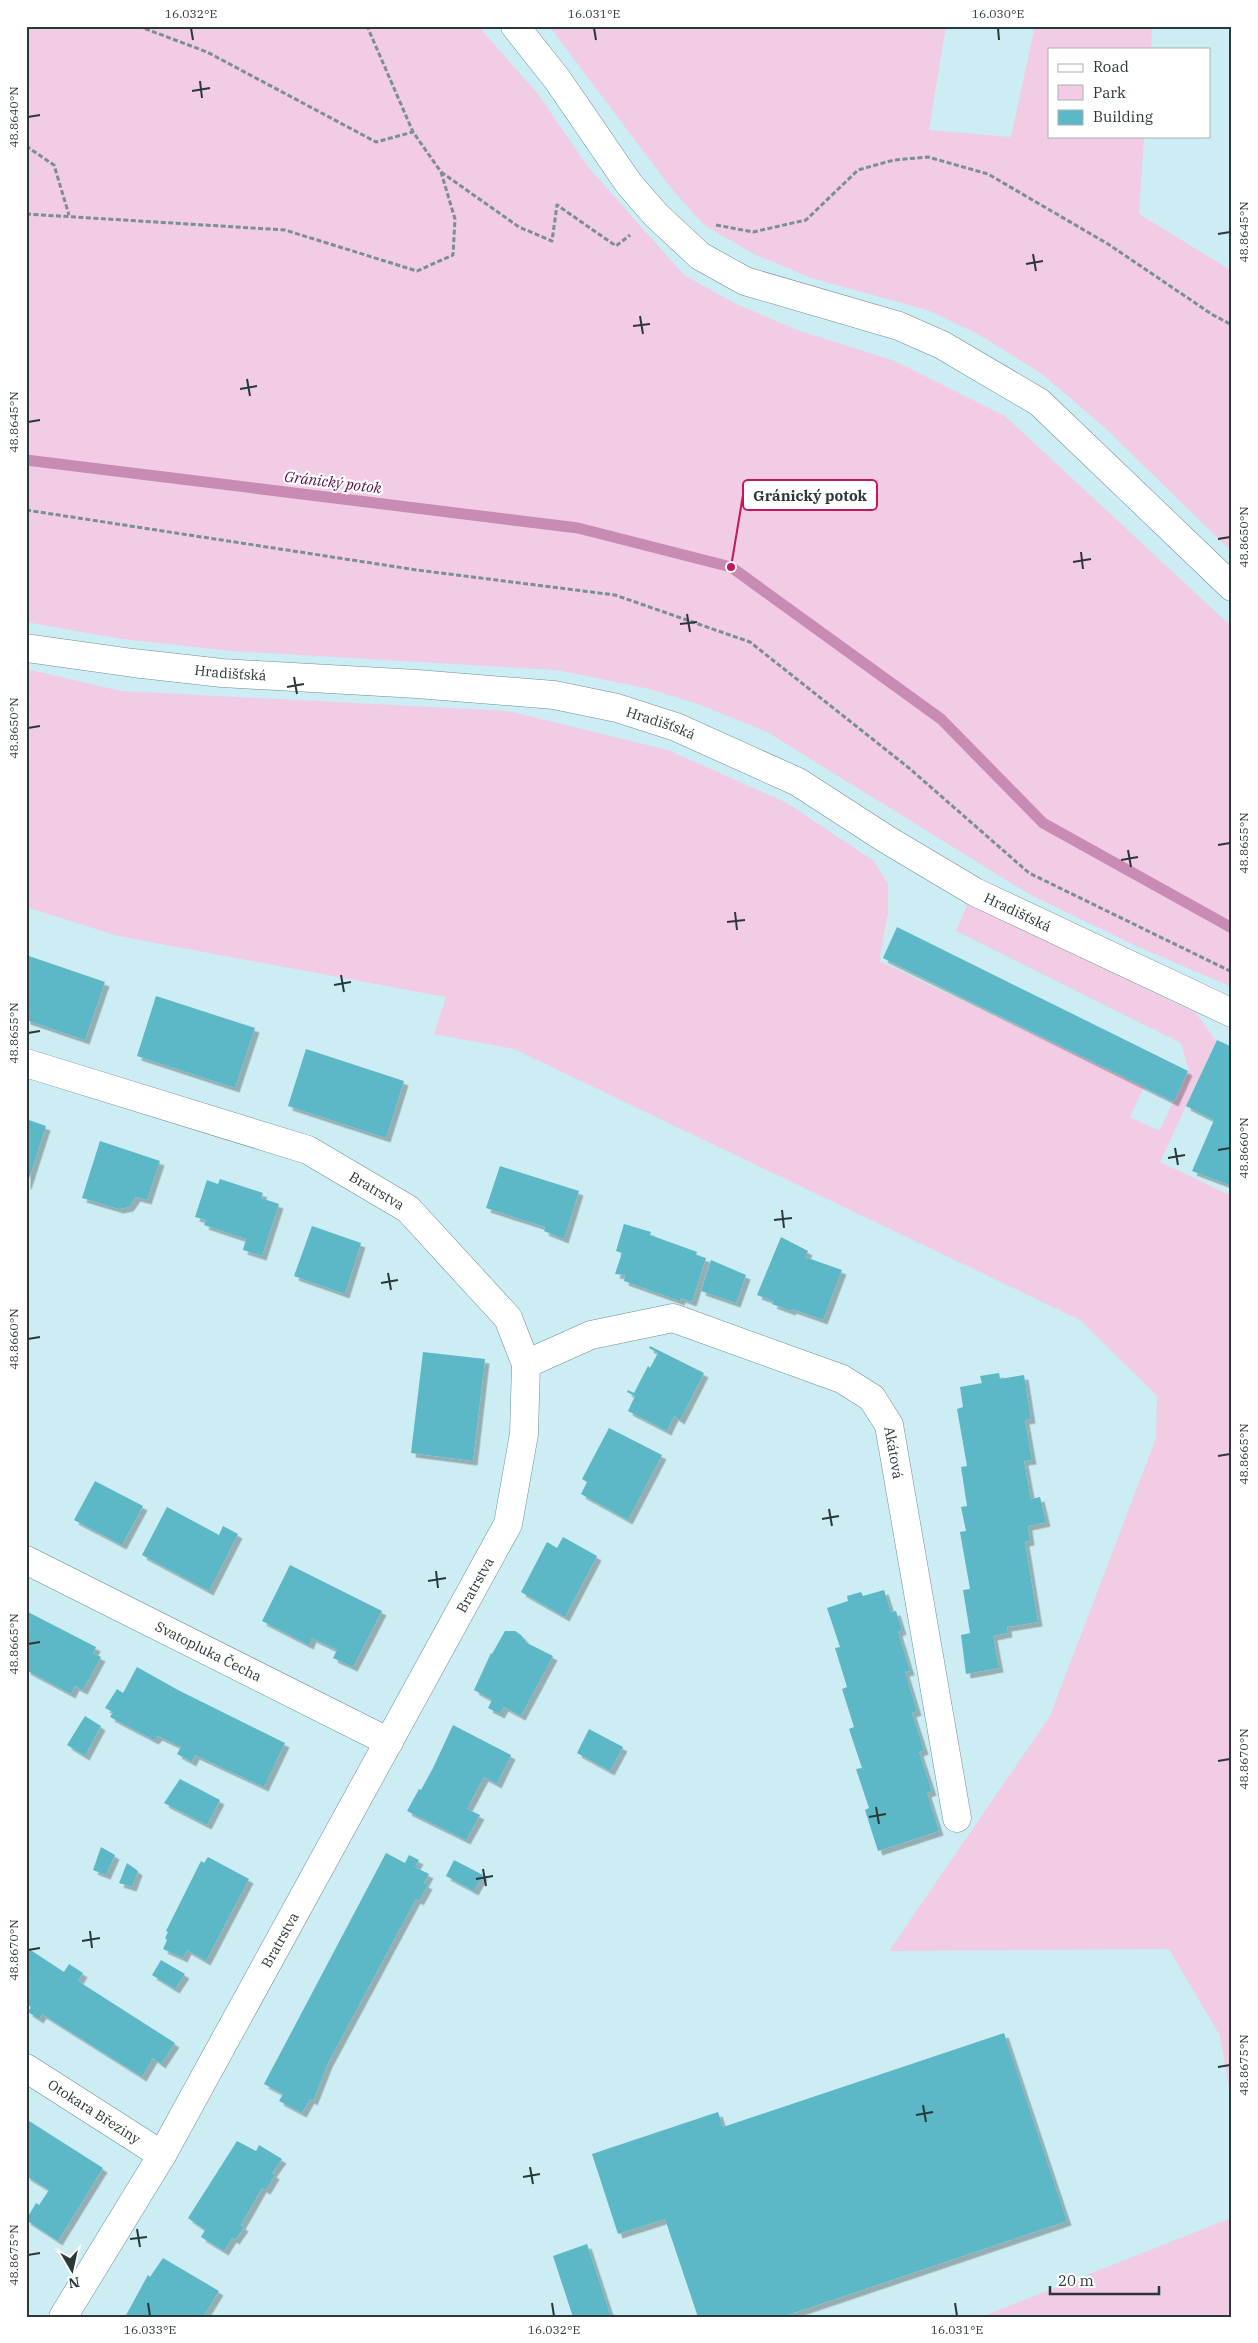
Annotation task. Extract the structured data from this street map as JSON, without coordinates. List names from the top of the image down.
{
  "streets": {
    "street": [
      "Hradišťská",
      "Bratrstva",
      "Akátová",
      "Svatopluka Čecha",
      "Otokara Březiny"
    ]
  },
  "crossings": [
    ["Bratrstva", "Akátová"],
    ["Bratrstva", "Svatopluka Čecha"],
    ["Bratrstva", "Otokara Březiny"]
  ],
  "water": ["Gránický potok"],
  "places": ["Gránický potok"],
  "legend": ["Road", "Park", "Building"],
  "scale_bar": "20 m",
  "north": "bottom",
  "coordinates": [
    "16.032°E",
    "16.031°E",
    "16.030°E",
    "48.8640°N",
    "48.8645°N",
    "48.8650°N",
    "48.8655°N",
    "48.8660°N",
    "48.8665°N",
    "48.8670°N",
    "48.8675°N",
    "16.033°E"
  ]
}
